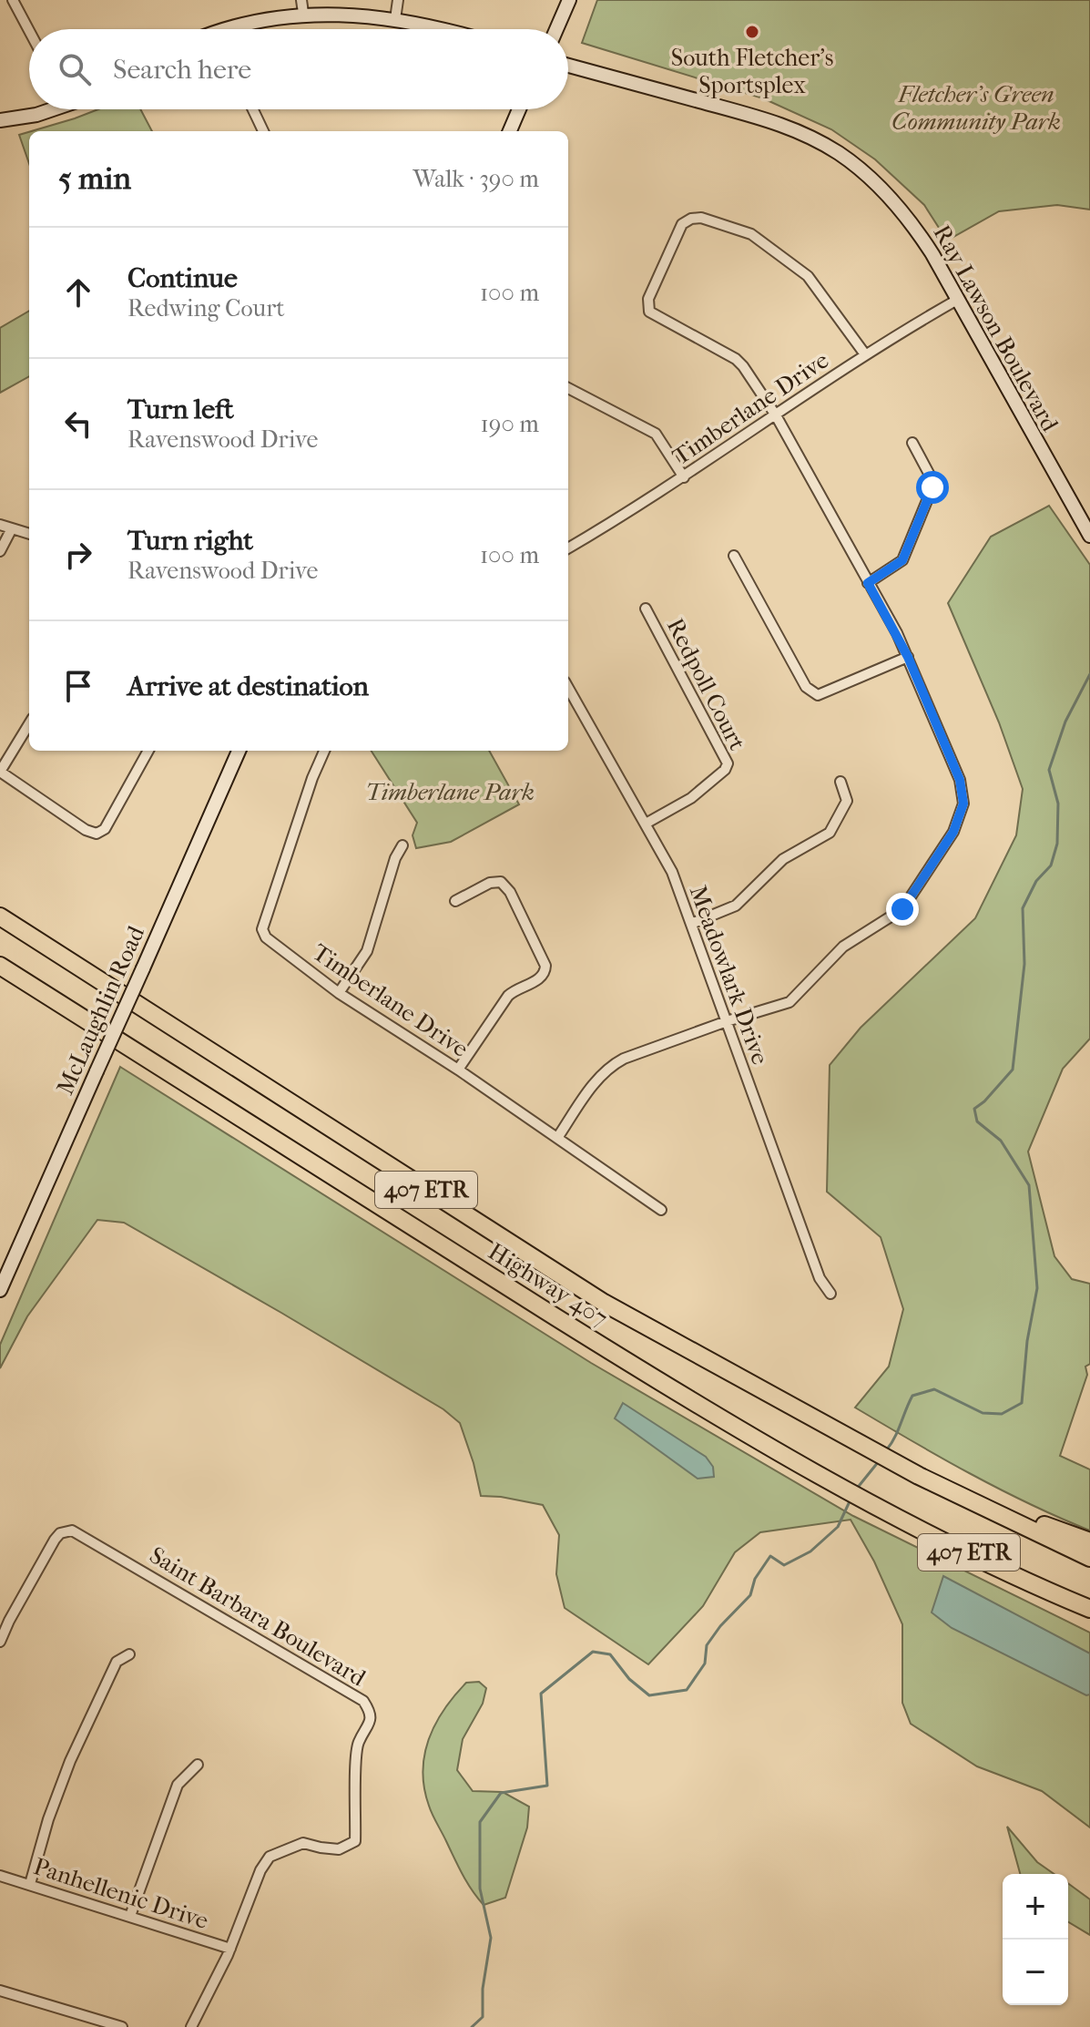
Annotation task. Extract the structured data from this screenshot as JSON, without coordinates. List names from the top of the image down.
{
  "streets": {
    "highway": ["407 ETR", "Highway 407"],
    "street": [
      "Ray Lawson Boulevard",
      "Timberlane Drive",
      "Redpoll Court",
      "Meadowlark Drive",
      "McLaughlin Road",
      "Saint Barbara Boulevard",
      "Panhellenic Drive"
    ]
  },
  "crossings": [
    ["Ray Lawson Boulevard", "Timberlane Drive"],
    ["Redpoll Court", "Meadowlark Drive"],
    ["Saint Barbara Boulevard", "Panhellenic Drive"]
  ],
  "parks": ["Fletcher's Green Community Park", "Timberlane Park"],
  "places": ["South Fletcher's Sportsplex"],
  "page": {
    "search": "Search here",
    "heading": ["5 min", "Walk · 390 m"],
    "list": [
      ["Continue", "Redwing Court", "100 m"],
      ["Turn left", "Ravenswood Drive", "190 m"],
      ["Turn right", "Ravenswood Drive", "100 m"],
      "Arrive at destination"
    ],
    "map_buttons": ["+", "−"]
  }
}
